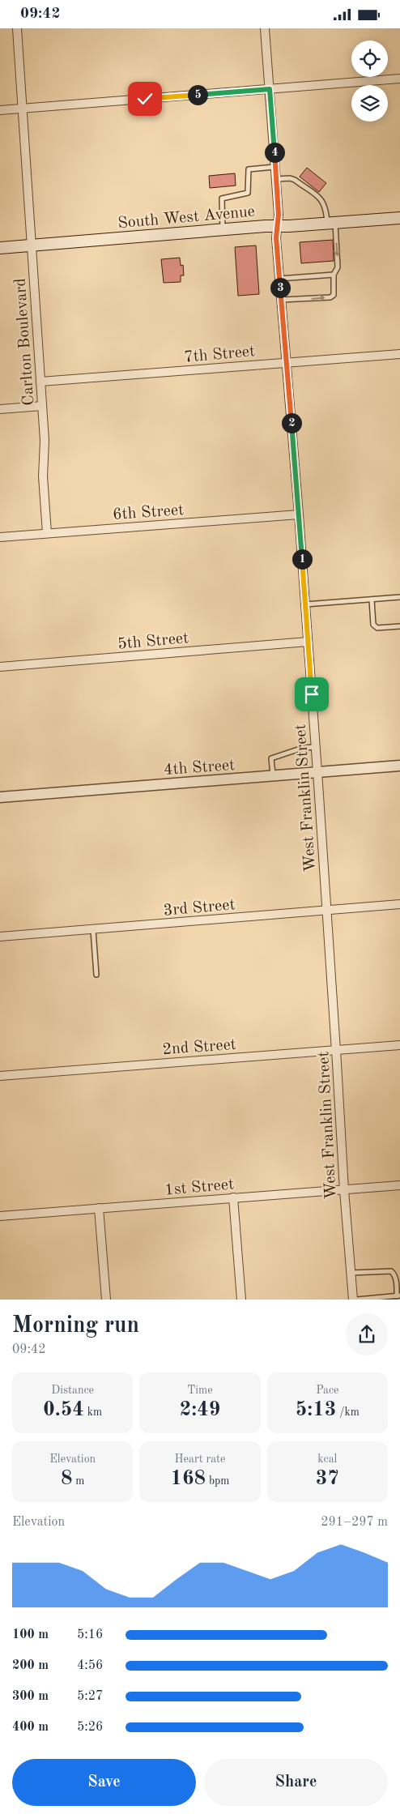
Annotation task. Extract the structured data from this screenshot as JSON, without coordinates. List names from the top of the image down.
{
  "streets": {
    "main road": ["South West Avenue"],
    "street": [
      "Carlton Boulevard",
      "7th Street",
      "6th Street",
      "5th Street",
      "4th Street",
      "West Franklin Street",
      "3rd Street",
      "2nd Street",
      "1st Street"
    ]
  },
  "crossings": [
    ["South West Avenue", "Carlton Boulevard"],
    ["South West Avenue", "West Franklin Street"],
    ["Carlton Boulevard", "7th Street"],
    ["Carlton Boulevard", "6th Street"],
    ["7th Street", "West Franklin Street"],
    ["6th Street", "West Franklin Street"],
    ["5th Street", "West Franklin Street"],
    ["4th Street", "West Franklin Street"],
    ["West Franklin Street", "3rd Street"],
    ["West Franklin Street", "2nd Street"],
    ["West Franklin Street", "1st Street"]
  ],
  "page": {
    "status": "09:42",
    "pins": [
      "5",
      "4",
      "3",
      "2",
      "1"
    ],
    "heading": ["Morning run", "09:42"],
    "stats": [
      ["Distance", "0.54 km"],
      ["Time", "2:49"],
      ["Pace", "5:13 /km"],
      ["Elevation", "8 m"],
      ["Heart rate", "168 bpm"],
      ["kcal", "37"]
    ],
    "chart": ["Elevation", "291–297 m"],
    "list": [
      {
        "name": "100 m",
        "note": "5:16"
      },
      {
        "name": "200 m",
        "note": "4:56"
      },
      {
        "name": "300 m",
        "note": "5:27"
      },
      {
        "name": "400 m",
        "note": "5:26"
      }
    ],
    "buttons": ["Save", "Share"]
  }
}
